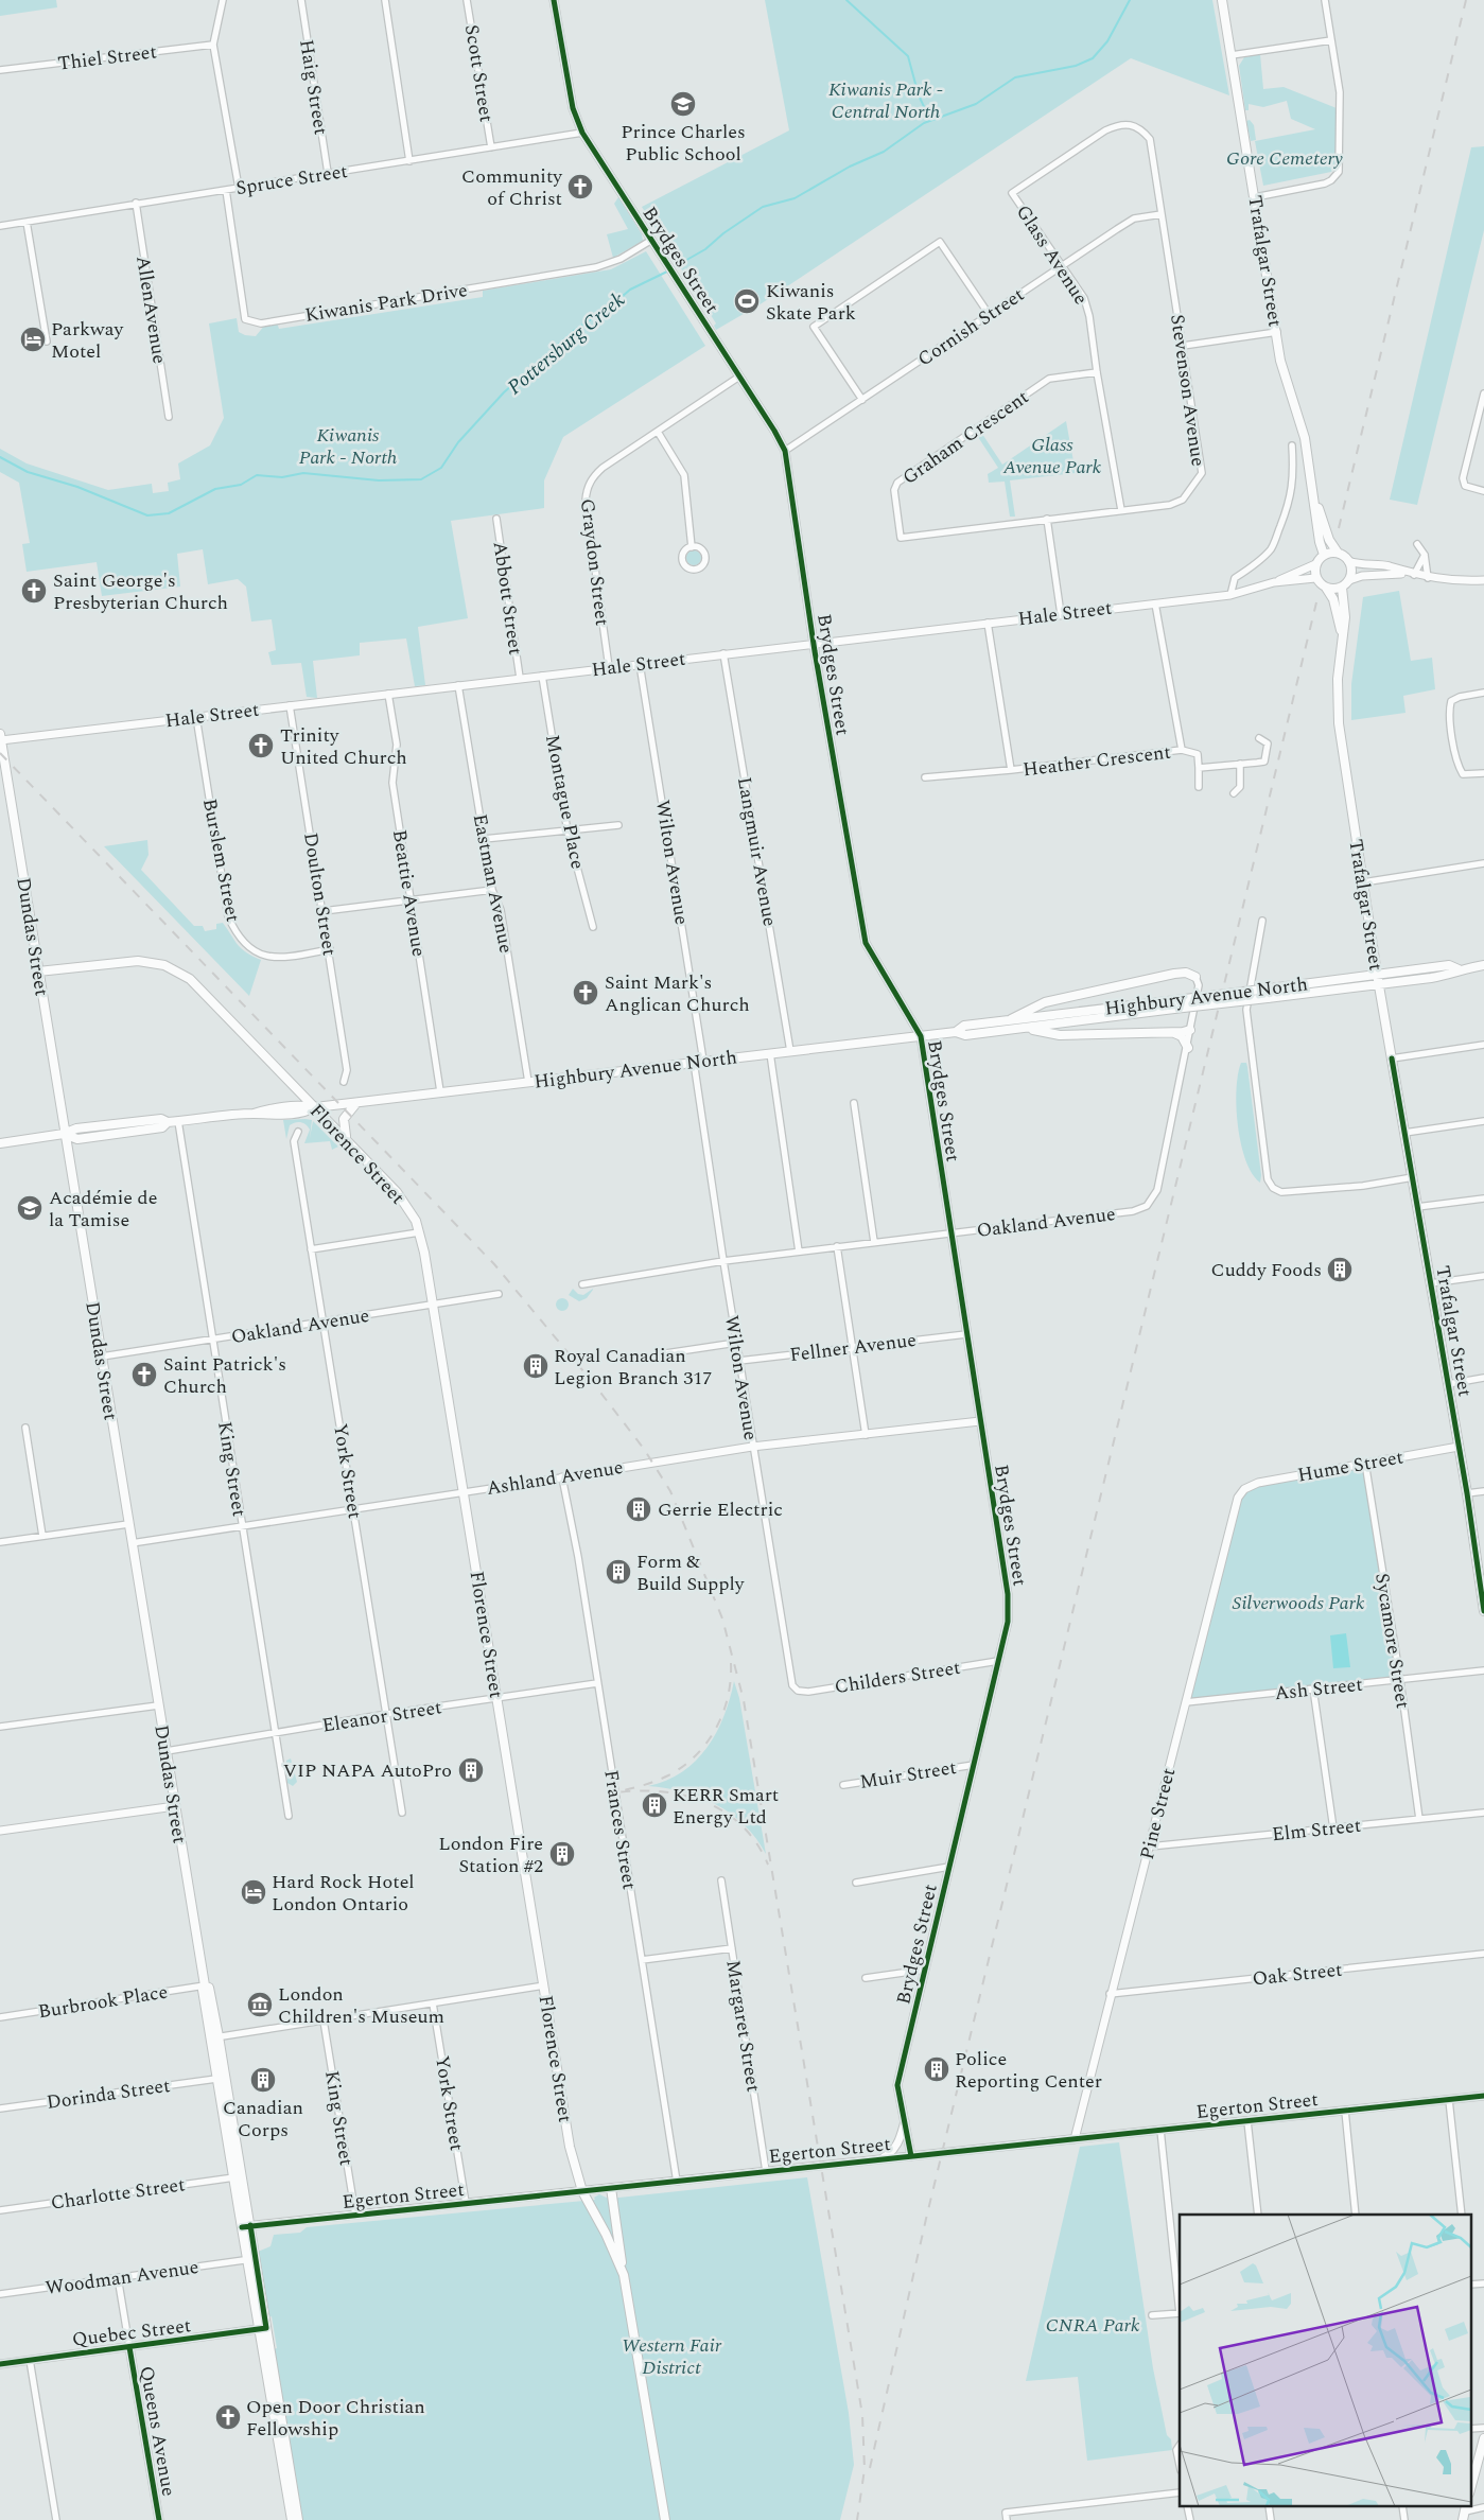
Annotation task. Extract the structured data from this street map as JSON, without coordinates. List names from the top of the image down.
{
  "streets": {
    "main road": [
      "Trafalgar Street",
      "Dundas Street",
      "Highbury Avenue North",
      "Florence Street"
    ],
    "street": [
      "Thiel Street",
      "Scott Street",
      "Haig Street",
      "Spruce Street",
      "Glass Avenue",
      "Brydges Street",
      "Kiwanis Park Drive",
      "AllenAvenue",
      "Cornish Street",
      "Stevenson Avenue",
      "Graham Crescent",
      "Graydon Street",
      "Abbott Street",
      "Hale Street",
      "Heather Crescent",
      "Montague Place",
      "Langmuir Avenue",
      "Burslem Street",
      "Wilton Avenue",
      "Eastman Avenue",
      "Beattie Avenue",
      "Doulton Street",
      "Oakland Avenue",
      "Fellner Avenue",
      "Hume Street",
      "King Street",
      "York Street",
      "Ashland Avenue",
      "Sycamore Street",
      "Childers Street",
      "Ash Street",
      "Eleanor Street",
      "Muir Street",
      "Pine Street",
      "Frances Street",
      "Elm Street",
      "Oak Street",
      "Burbrook Place",
      "Margaret Street",
      "Dorinda Street",
      "Egerton Street",
      "Charlotte Street",
      "Woodman Avenue",
      "Quebec Street",
      "Queens Avenue"
    ]
  },
  "crossings": [
    ["Scott Street", "Spruce Street"],
    ["Haig Street", "Spruce Street"],
    ["Spruce Street", "Brydges Street"],
    ["Spruce Street", "Kiwanis Park Drive"],
    ["Spruce Street", "AllenAvenue"],
    ["Glass Avenue", "Cornish Street"],
    ["Glass Avenue", "Stevenson Avenue"],
    ["Glass Avenue", "Graham Crescent"],
    ["Brydges Street", "Kiwanis Park Drive"],
    ["Brydges Street", "Cornish Street"],
    ["Brydges Street", "Graydon Street"],
    ["Brydges Street", "Hale Street"],
    ["Brydges Street", "Highbury Avenue North"],
    ["Brydges Street", "Oakland Avenue"],
    ["Brydges Street", "Fellner Avenue"],
    ["Brydges Street", "Ashland Avenue"],
    ["Brydges Street", "Childers Street"],
    ["Brydges Street", "Muir Street"],
    ["Brydges Street", "Egerton Street"],
    ["Trafalgar Street", "Stevenson Avenue"],
    ["Trafalgar Street", "Hale Street"],
    ["Trafalgar Street", "Highbury Avenue North"],
    ["Trafalgar Street", "Hume Street"],
    ["Cornish Street", "Stevenson Avenue"],
    ["Stevenson Avenue", "Graham Crescent"],
    ["Graydon Street", "Hale Street"],
    ["Abbott Street", "Hale Street"],
    ["Hale Street", "Heather Crescent"],
    ["Hale Street", "Montague Place"],
    ["Hale Street", "Langmuir Avenue"],
    ["Hale Street", "Burslem Street"],
    ["Hale Street", "Wilton Avenue"],
    ["Hale Street", "Eastman Avenue"],
    ["Hale Street", "Beattie Avenue"],
    ["Hale Street", "Doulton Street"],
    ["Hale Street", "Dundas Street"],
    ["Langmuir Avenue", "Highbury Avenue North"],
    ["Burslem Street", "Doulton Street"],
    ["Wilton Avenue", "Highbury Avenue North"],
    ["Wilton Avenue", "Oakland Avenue"],
    ["Wilton Avenue", "Fellner Avenue"],
    ["Wilton Avenue", "Ashland Avenue"],
    ["Wilton Avenue", "Childers Street"],
    ["Eastman Avenue", "Highbury Avenue North"],
    ["Beattie Avenue", "Highbury Avenue North"],
    ["Dundas Street", "Highbury Avenue North"],
    ["Dundas Street", "Florence Street"],
    ["Dundas Street", "Oakland Avenue"],
    ["Dundas Street", "Ashland Avenue"],
    ["Dundas Street", "Eleanor Street"],
    ["Dundas Street", "Burbrook Place"],
    ["Dundas Street", "Dorinda Street"],
    ["Dundas Street", "Egerton Street"],
    ["Dundas Street", "Charlotte Street"],
    ["Dundas Street", "Quebec Street"],
    ["Highbury Avenue North", "Florence Street"],
    ["Highbury Avenue North", "King Street"],
    ["Florence Street", "Oakland Avenue"],
    ["Florence Street", "Ashland Avenue"],
    ["Florence Street", "Eleanor Street"],
    ["Florence Street", "Egerton Street"],
    ["Oakland Avenue", "King Street"],
    ["Oakland Avenue", "York Street"],
    ["Hume Street", "Sycamore Street"],
    ["Hume Street", "Pine Street"],
    ["King Street", "Ashland Avenue"],
    ["King Street", "Eleanor Street"],
    ["King Street", "Egerton Street"],
    ["York Street", "Ashland Avenue"],
    ["York Street", "Eleanor Street"],
    ["York Street", "Egerton Street"],
    ["Ashland Avenue", "Frances Street"],
    ["Sycamore Street", "Ash Street"],
    ["Sycamore Street", "Elm Street"],
    ["Ash Street", "Pine Street"],
    ["Eleanor Street", "Frances Street"],
    ["Pine Street", "Elm Street"],
    ["Pine Street", "Oak Street"],
    ["Pine Street", "Egerton Street"],
    ["Frances Street", "Egerton Street"],
    ["Margaret Street", "Egerton Street"],
    ["Woodman Avenue", "Queens Avenue"],
    ["Quebec Street", "Queens Avenue"]
  ],
  "water": ["Pottersburg Creek"],
  "parks": [
    "Kiwanis Park - Central North",
    "Gore Cemetery",
    "Kiwanis Park - North",
    "Glass Avenue Park",
    "Silverwoods Park",
    "CNRA Park",
    "Western Fair District"
  ],
  "places": {
    "school or university": ["Prince Charles Public School", "Académie de la Tamise"],
    "church": [
      "Community of Christ",
      "Saint George's Presbyterian Church",
      "Trinity United Church",
      "Saint Mark's Anglican Church",
      "Saint Patrick's Church",
      "Open Door Christian Fellowship"
    ],
    "sports": ["Kiwanis Skate Park"],
    "hotel": ["Parkway Motel", "Hard Rock Hotel London Ontario"],
    "building": [
      "Cuddy Foods",
      "Royal Canadian Legion Branch 317",
      "Gerrie Electric",
      "Form & Build Supply",
      "VIP NAPA AutoPro",
      "KERR Smart Energy Ltd",
      "London Fire Station #2",
      "Police Reporting Center",
      "Canadian Corps"
    ],
    "museum": ["London Children's Museum"]
  }
}
